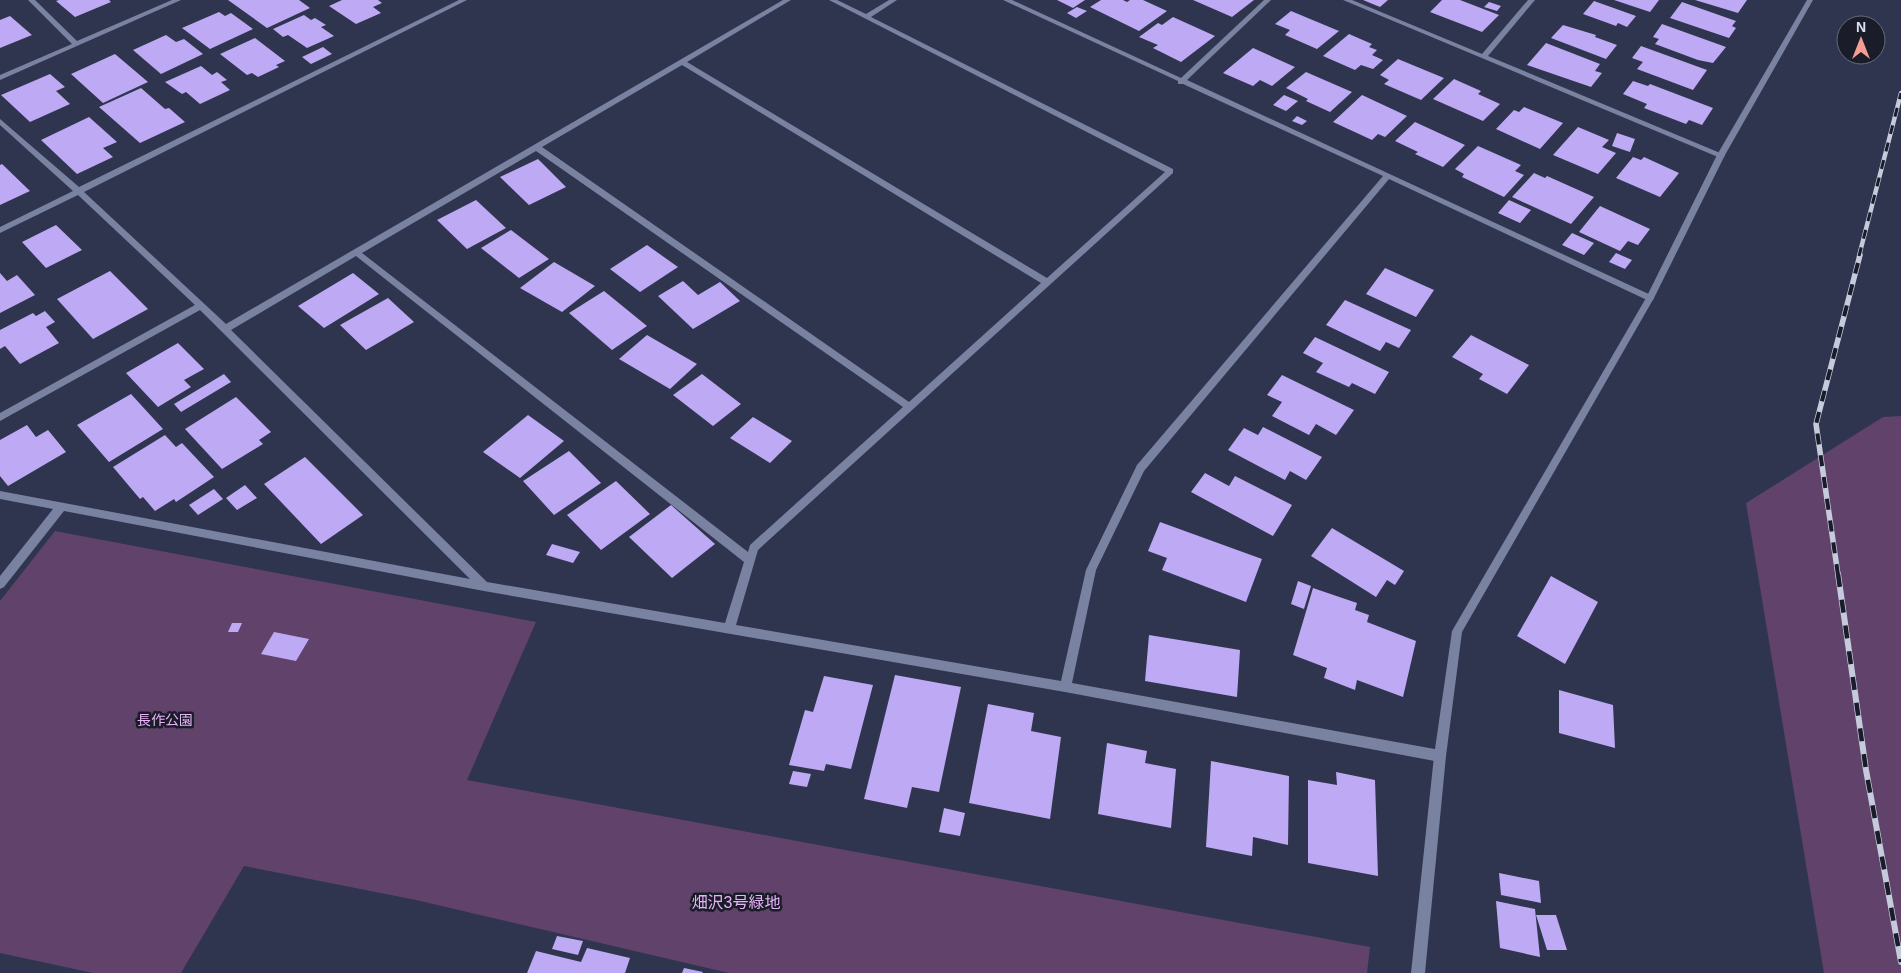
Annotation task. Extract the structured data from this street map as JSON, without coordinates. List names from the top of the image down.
{
  "parks": ["長作公園", "畑沢3号緑地"],
  "north": "top"
}
